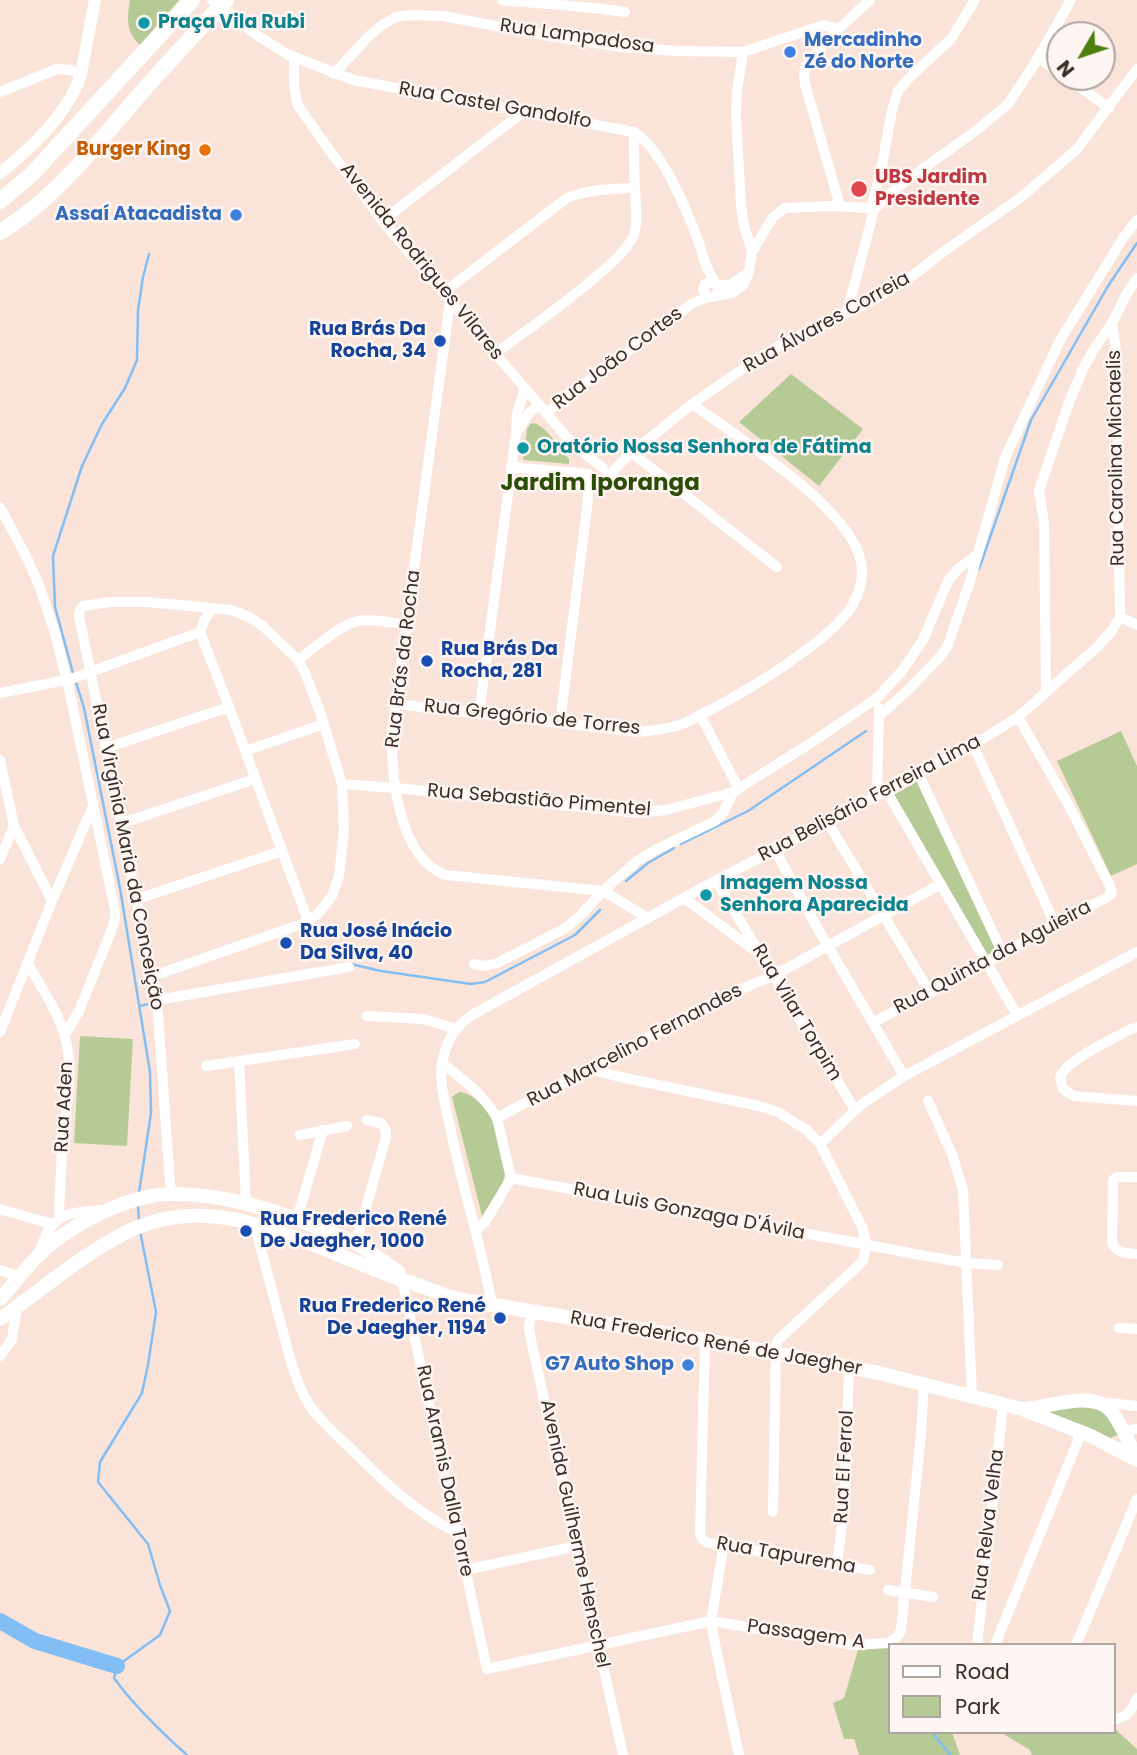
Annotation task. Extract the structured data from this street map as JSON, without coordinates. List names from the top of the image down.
{
  "streets": {
    "main road": ["Rua Frederico René de Jaegher"],
    "street": [
      "Rua Lampadosa",
      "Rua Castel Gandolfo",
      "Avenida Rodrigues Vilares",
      "Rua Álvares Correia",
      "Rua João Cortes",
      "Rua Carolina Michaelis",
      "Rua Brás da Rocha",
      "Rua Gregório de Torres",
      "Rua Belisário Ferreira Lima",
      "Rua Sebastião Pimentel",
      "Rua Virgínia Maria da Conceição",
      "Rua Quinta da Aguieira",
      "Rua Vilar Torpim",
      "Rua Marcelino Fernandes",
      "Rua Aden",
      "Rua Luis Gonzaga D'Ávila",
      "Rua El Ferrol",
      "Rua Aramis Dalla Torre",
      "Rua Relva Velha",
      "Avenida Guilherme Henschel",
      "Rua Tapurema",
      "Passagem A"
    ]
  },
  "crossings": [
    ["Rua Lampadosa", "Rua Castel Gandolfo"],
    ["Rua Castel Gandolfo", "Avenida Rodrigues Vilares"],
    ["Avenida Rodrigues Vilares", "Rua Álvares Correia"],
    ["Avenida Rodrigues Vilares", "Rua João Cortes"],
    ["Avenida Rodrigues Vilares", "Rua Brás da Rocha"],
    ["Rua Álvares Correia", "Rua Gregório de Torres"],
    ["Rua Carolina Michaelis", "Rua Belisário Ferreira Lima"],
    ["Rua Brás da Rocha", "Rua Gregório de Torres"],
    ["Rua Brás da Rocha", "Rua Belisário Ferreira Lima"],
    ["Rua Brás da Rocha", "Rua Sebastião Pimentel"],
    ["Rua Belisário Ferreira Lima", "Rua Quinta da Aguieira"],
    ["Rua Belisário Ferreira Lima", "Rua Vilar Torpim"],
    ["Rua Virgínia Maria da Conceição", "Rua Aden"],
    ["Rua Virgínia Maria da Conceição", "Rua Frederico René de Jaegher"],
    ["Rua Vilar Torpim", "Rua Marcelino Fernandes"],
    ["Rua Aden", "Rua Frederico René de Jaegher"],
    ["Rua Frederico René de Jaegher", "Rua El Ferrol"],
    ["Rua Frederico René de Jaegher", "Rua Aramis Dalla Torre"],
    ["Rua Frederico René de Jaegher", "Rua Relva Velha"],
    ["Rua Frederico René de Jaegher", "Avenida Guilherme Henschel"],
    ["Rua Frederico René de Jaegher", "Rua Tapurema"],
    ["Rua El Ferrol", "Rua Tapurema"],
    ["Rua Aramis Dalla Torre", "Avenida Guilherme Henschel"]
  ],
  "districts": ["Jardim Iporanga"],
  "places": [
    "Praça Vila Rubi",
    "Mercadinho Zé do Norte",
    "Burger King",
    "UBS Jardim Presidente",
    "Assaí Atacadista",
    "Rua Brás Da Rocha, 34",
    "Oratório Nossa Senhora de Fátima",
    "Rua Brás Da Rocha, 281",
    "Imagem Nossa Senhora Aparecida",
    "Rua José Inácio Da Silva, 40",
    "Rua Frederico René De Jaegher, 1000",
    "Rua Frederico René De Jaegher, 1194",
    "G7 Auto Shop"
  ],
  "legend": ["Road", "Park"],
  "north": "bottom left"
}
